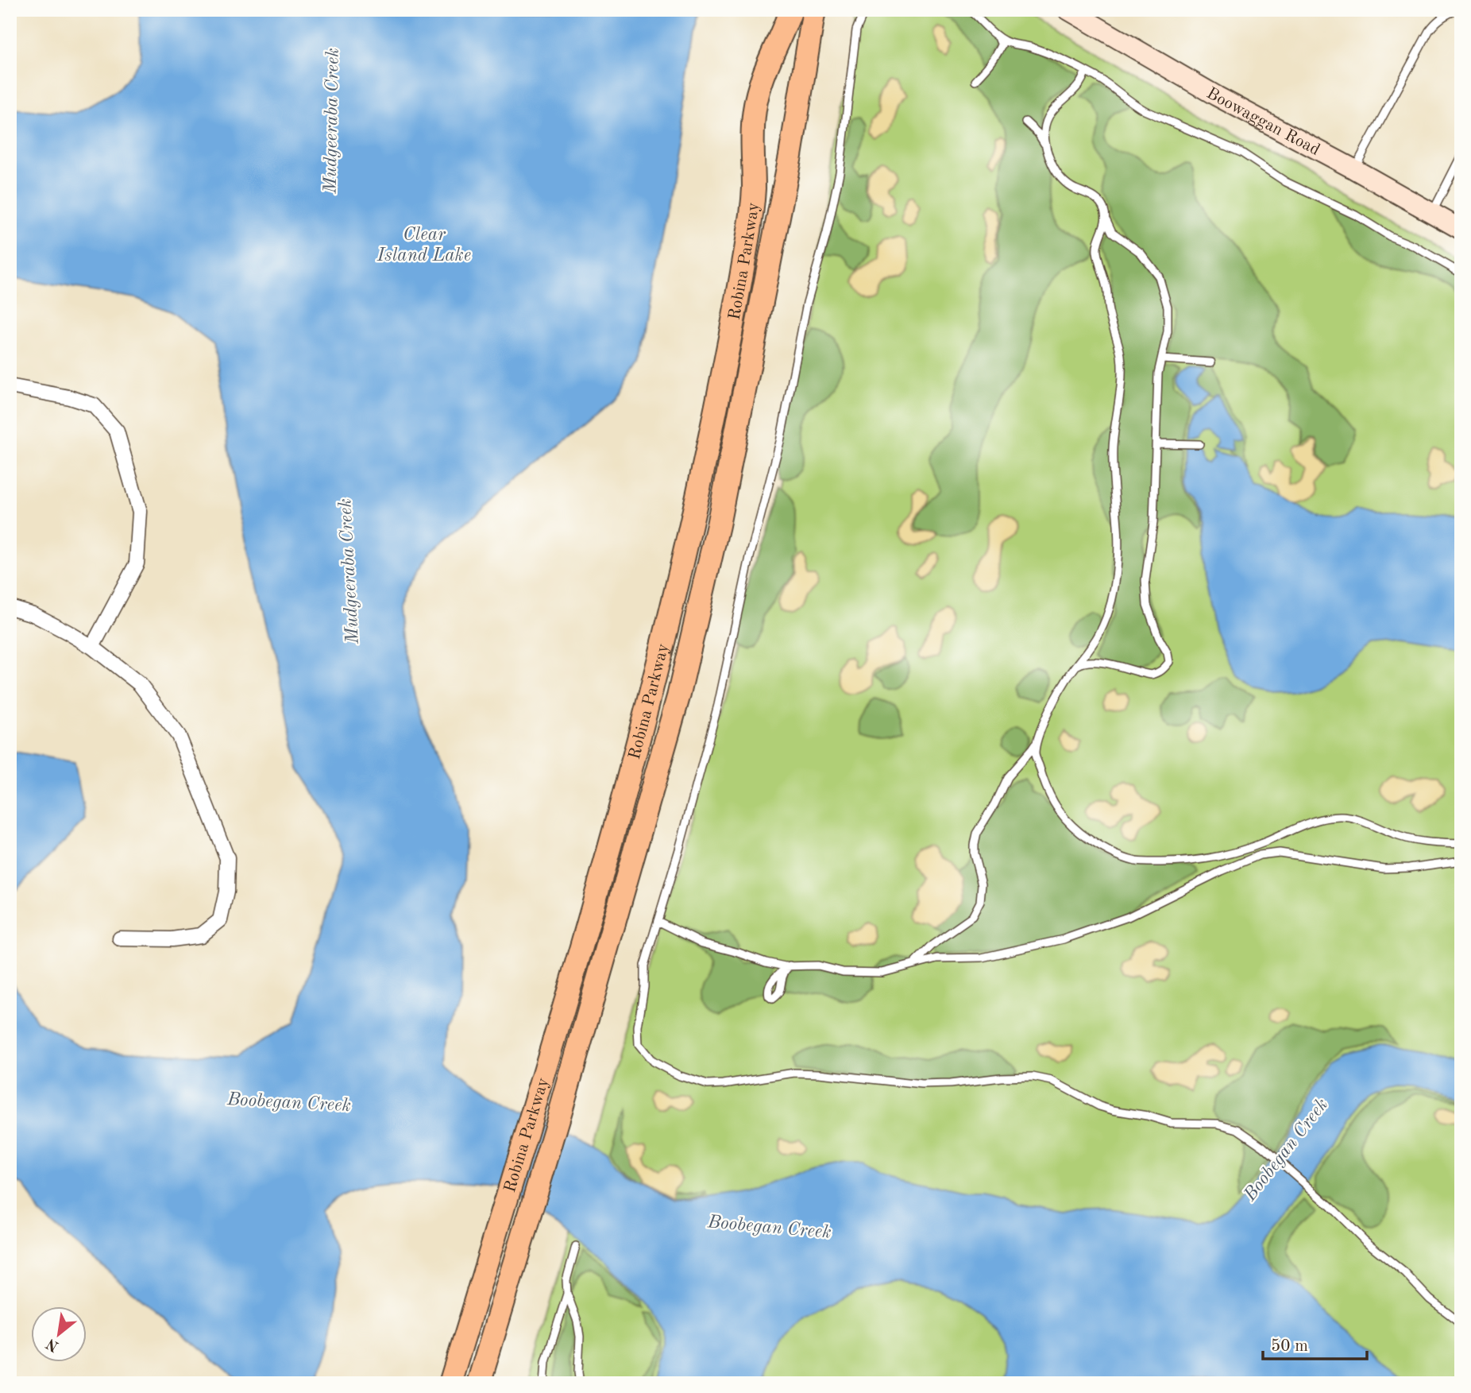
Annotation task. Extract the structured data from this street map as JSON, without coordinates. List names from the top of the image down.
{
  "streets": {
    "main road": ["Boowaggan Road", "Robina Parkway"]
  },
  "water": ["Mudgeeraba Creek", "Clear Island Lake", "Boobegan Creek"],
  "scale_bar": "50 m",
  "north": "bottom left"
}
